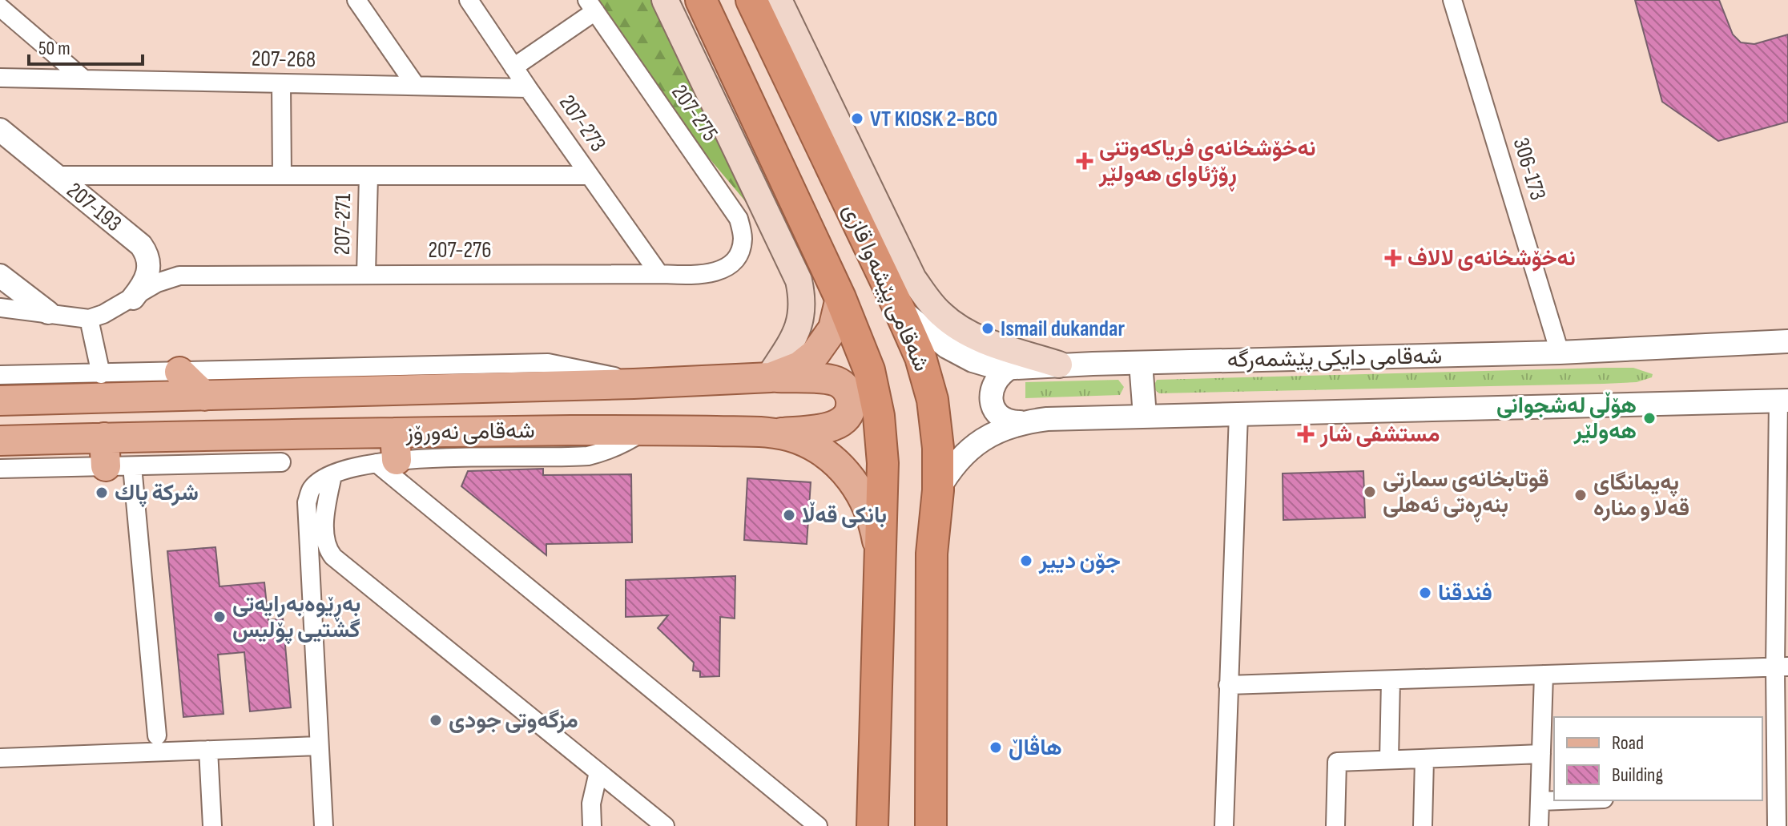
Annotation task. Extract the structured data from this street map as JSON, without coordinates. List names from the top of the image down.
{
  "streets": {
    "highway": ["شەقامی پێشەوا قازی"],
    "main road": ["شەقامی نەورۆز"],
    "street": [
      "207-268",
      "207-275",
      "207-273",
      "306-173",
      "207-193",
      "207-271",
      "207-276",
      "شەقامی دایکی پێشمەرگە"
    ]
  },
  "crossings": [
    ["207-268", "207-273"],
    ["207-275", "207-276"],
    ["207-273", "207-276"],
    ["306-173", "شەقامی دایکی پێشمەرگە"],
    ["207-193", "207-276"],
    ["207-271", "207-276"],
    ["شەقامی پێشەوا قازی", "شەقامی دایکی پێشمەرگە"],
    ["شەقامی پێشەوا قازی", "شەقامی نەورۆز"]
  ],
  "places": {
    "other": [
      "VT KIOSK 2-BC0",
      "Ismail dukandar",
      "هۆڵی لەشجوانی هەولێر",
      "قوتابخانەی سمارتی بنەڕەتی ئەهلی",
      "شركة پاك",
      "پەیمانگای قەلا و منارە",
      "بانکی قەڵا",
      "جۆن دییر",
      "فندقنا",
      "بەڕێوەبەرایەتی گشتیی پۆلیس",
      "مزگەوتی جودی",
      "هاڤاڵ"
    ],
    "health": ["نەخۆشخانەی فریاکەوتنی ڕۆژئاوای هەولێر", "نەخۆشخانەی لالاف", "مستشفى شار"]
  },
  "legend": ["Road", "Building"],
  "scale_bar": "50 m"
}
